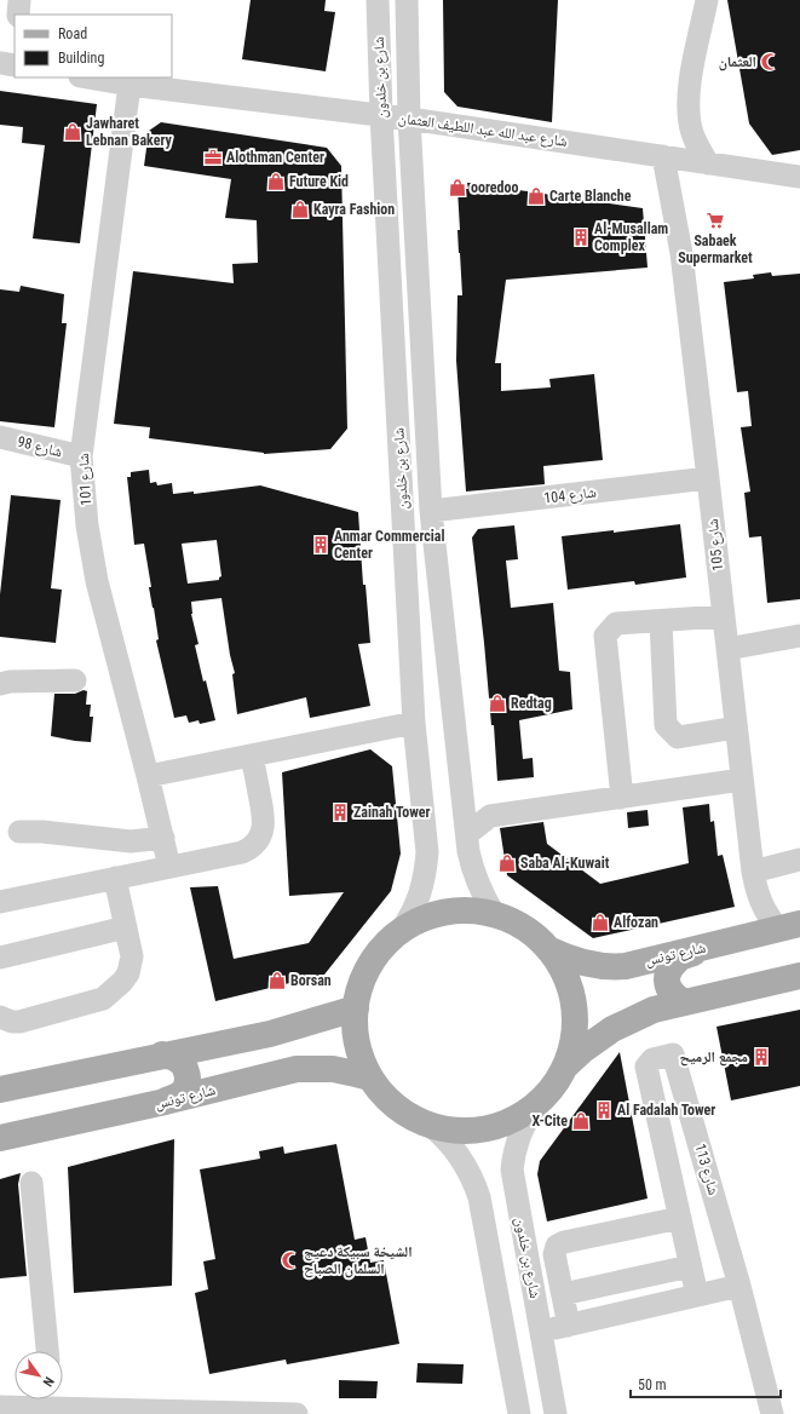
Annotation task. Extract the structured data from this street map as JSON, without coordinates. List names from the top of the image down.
{
  "streets": {
    "main road": ["شارع تونس"],
    "street": [
      "شارع بن خلدون",
      "شارع عبد الله عبد اللطيف العثمان",
      "شارع 98",
      "شارع 101",
      "شارع 104",
      "شارع 105",
      "شارع 113"
    ]
  },
  "crossings": [
    ["شارع بن خلدون", "شارع عبد الله عبد اللطيف العثمان"],
    ["شارع بن خلدون", "شارع 104"],
    ["شارع عبد الله عبد اللطيف العثمان", "شارع 101"],
    ["شارع عبد الله عبد اللطيف العثمان", "شارع 105"],
    ["شارع 98", "شارع 101"],
    ["شارع 104", "شارع 105"],
    ["شارع 105", "شارع تونس"]
  ],
  "places": {
    "mosque": ["العثمان", "الشيخة سبيكة دعيج السلمان الصباح"],
    "shop": [
      "Jawharet Lebnan Bakery",
      "Future Kid",
      "ooredoo",
      "Carte Blanche",
      "Kayra Fashion",
      "Redtag",
      "Saba Al-Kuwait",
      "Alfozan",
      "Borsan",
      "X-Cite"
    ],
    "office": ["Alothman Center"],
    "supermarket": ["Sabaek Supermarket"],
    "building": [
      "Al-Musallam Complex",
      "Anmar Commercial Center",
      "Zainah Tower",
      "مجمع الرميح",
      "Al Fadalah Tower"
    ]
  },
  "legend": ["Road", "Building"],
  "scale_bar": "50 m",
  "north": "bottom right"
}
